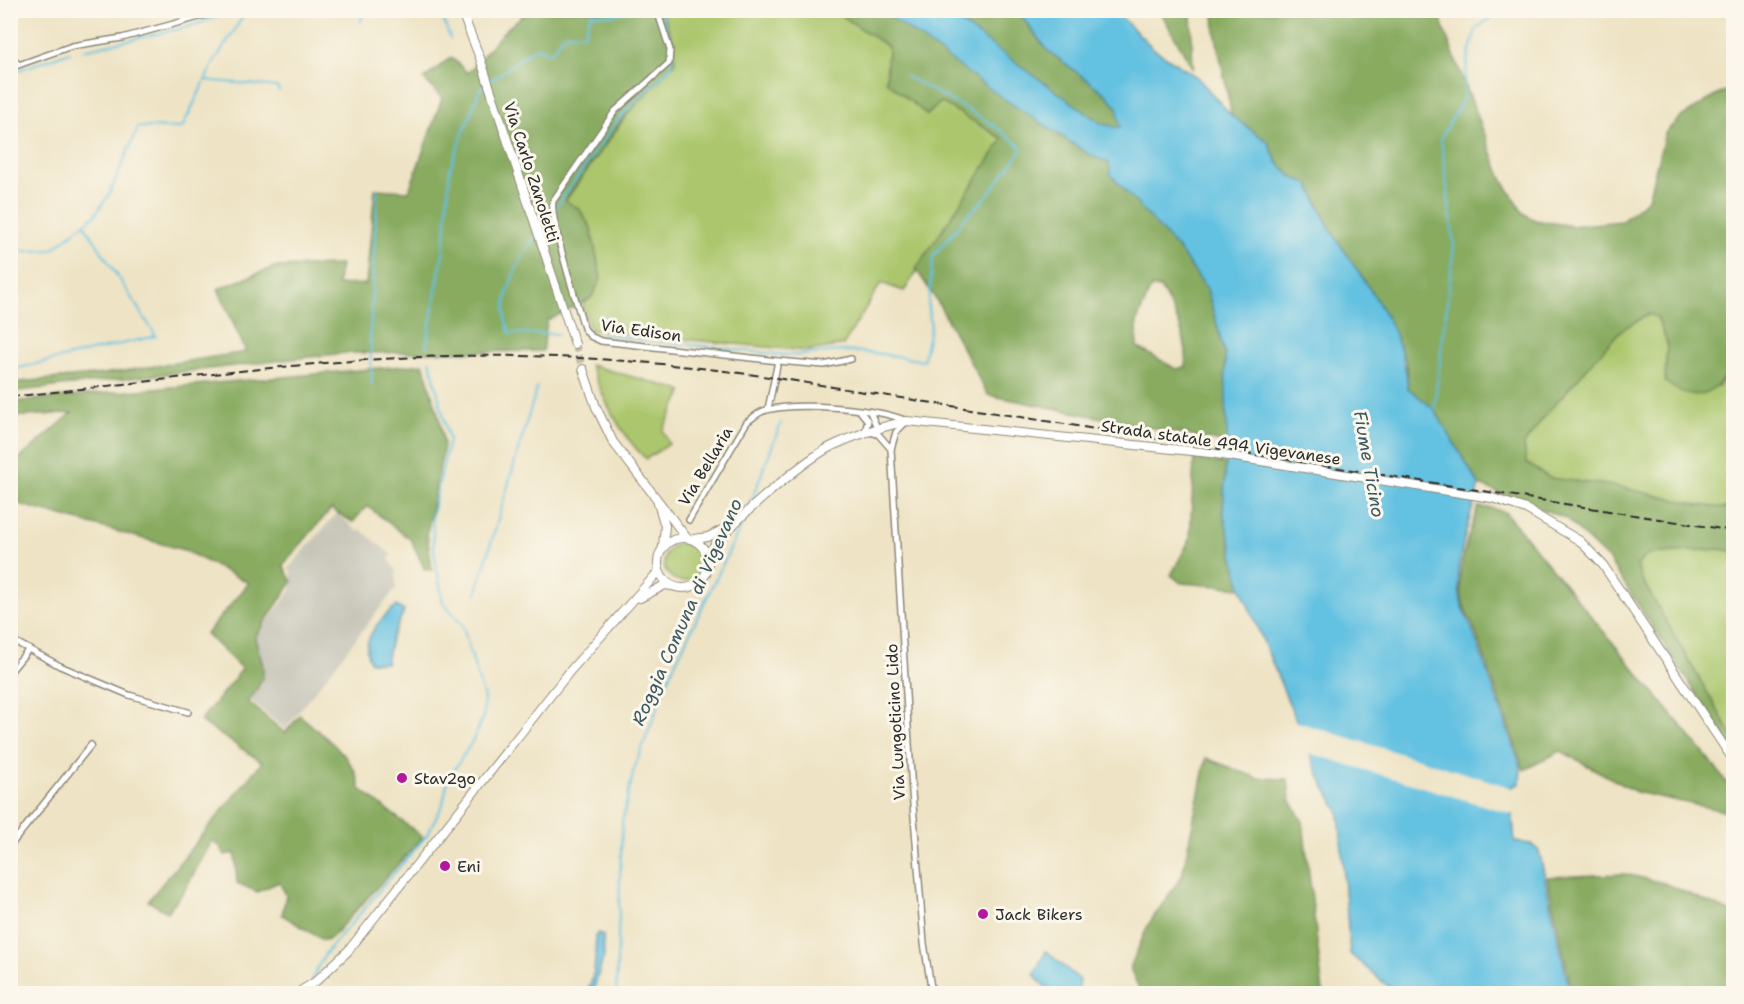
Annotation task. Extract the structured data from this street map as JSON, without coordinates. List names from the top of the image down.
{
  "streets": {
    "main road": ["Via Carlo Zanoletti", "Strada statale 494 Vigevanese"],
    "street": ["Via Edison", "Via Bellaria", "Via Lungoticino Lido"]
  },
  "water": ["Fiume Ticino", "Roggia Comuna di Vigevano"],
  "places": ["Stav2go", "Eni", "Jack Bikers"]
}
